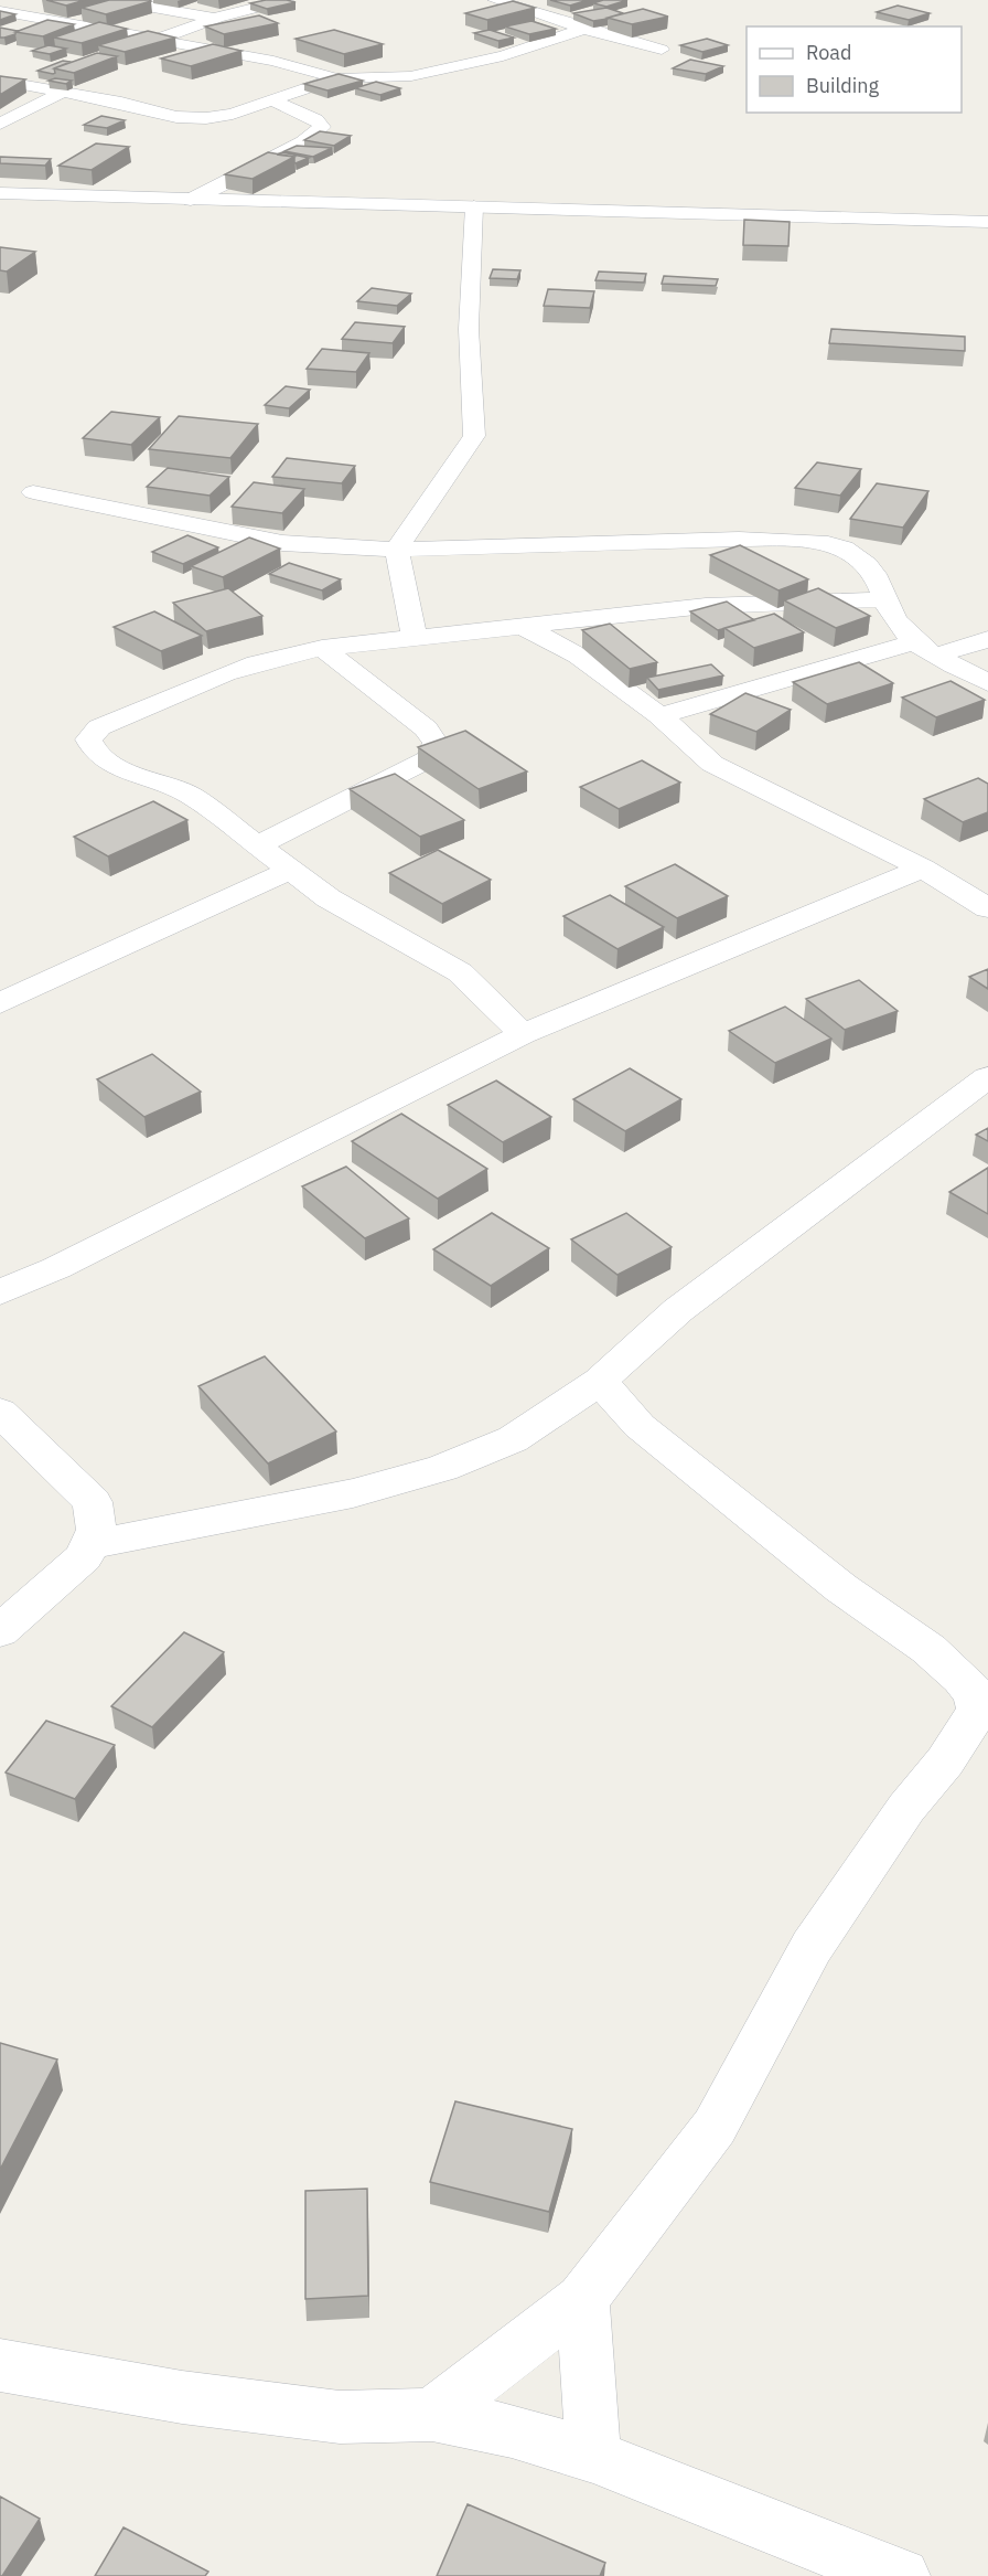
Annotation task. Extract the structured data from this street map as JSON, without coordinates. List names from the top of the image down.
{
  "legend": ["Road", "Building"]
}
